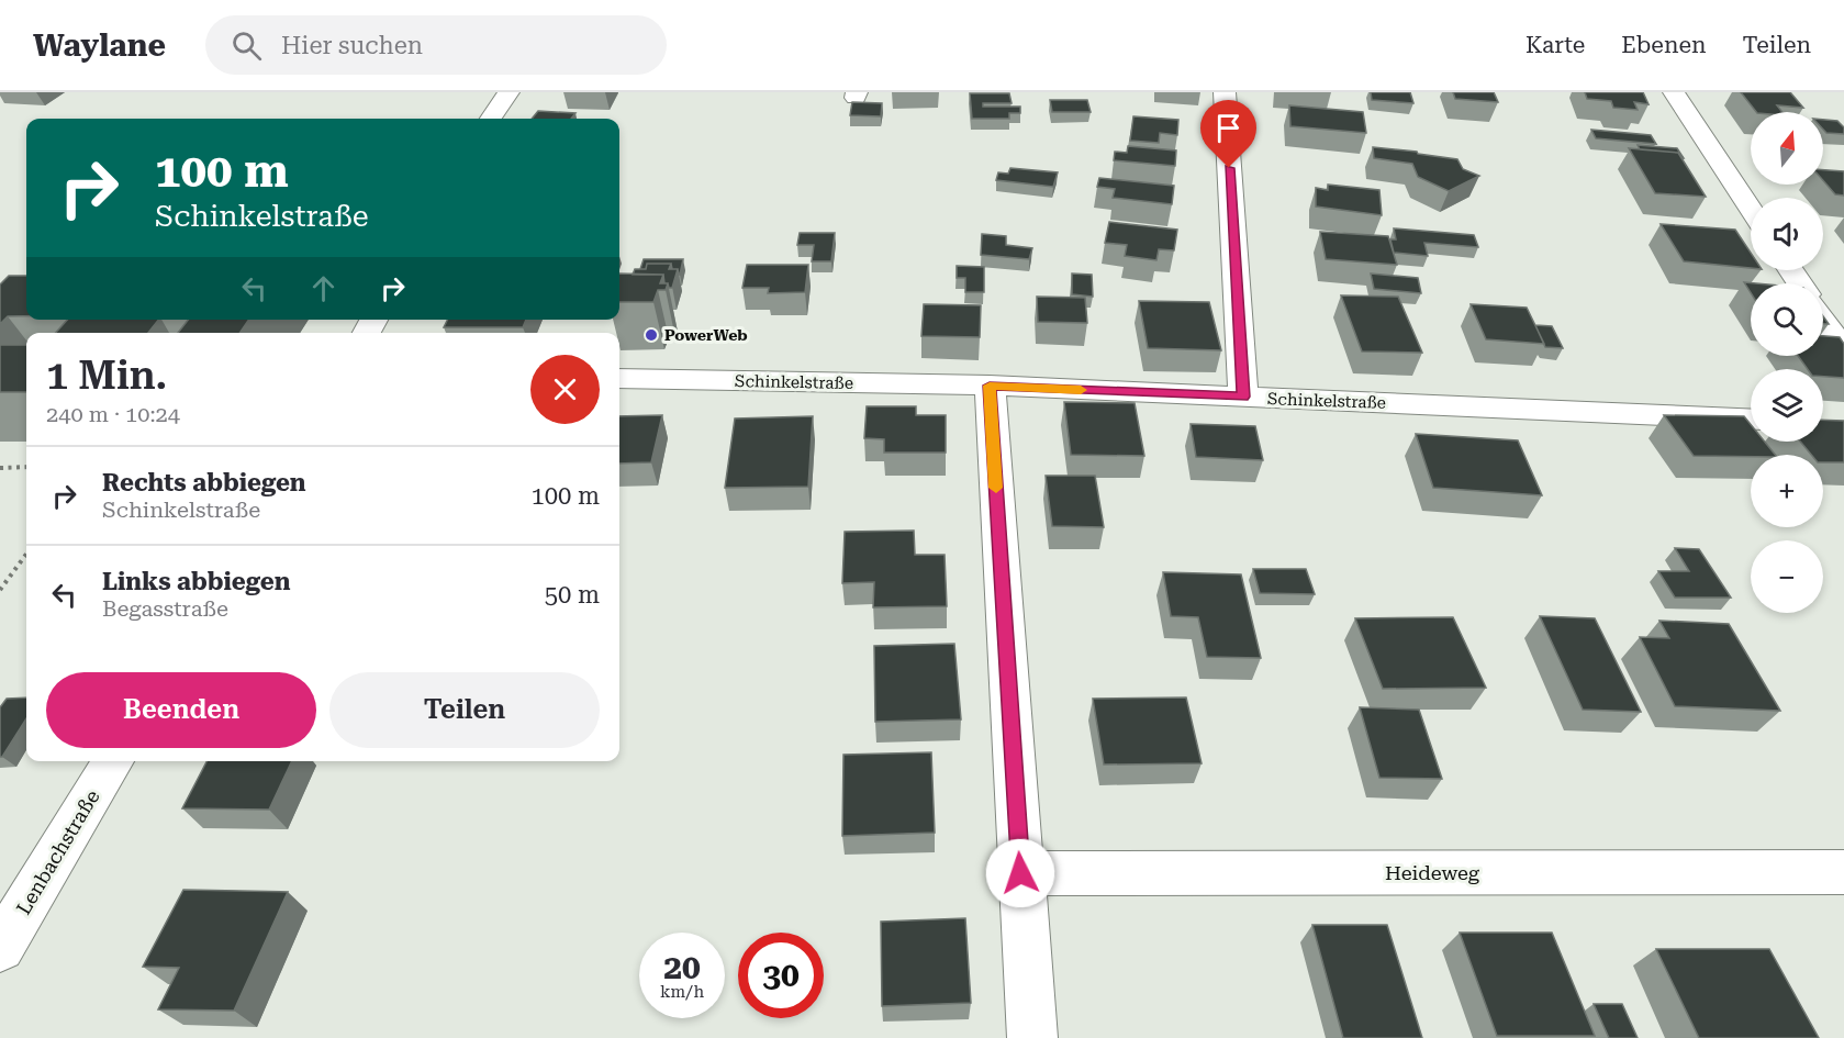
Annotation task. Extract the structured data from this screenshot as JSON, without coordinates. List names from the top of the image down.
{
  "streets": {
    "street": ["Schinkelstraße", "Lenbachstraße", "Heideweg"]
  },
  "places": ["PowerWeb"],
  "north": "top",
  "page": {
    "header": "Waylane",
    "search": "Hier suchen",
    "nav": ["Karte", "Ebenen", "Teilen"],
    "map_buttons": ["+", "−"],
    "turn": ["100 m", "Schinkelstraße"],
    "heading": ["1 Min.", "240 m · 10:24"],
    "list": [
      {
        "name": "Rechts abbiegen",
        "note": "Schinkelstraße",
        "value": "100 m"
      },
      {
        "name": "Links abbiegen",
        "note": "Begasstraße",
        "value": "50 m"
      }
    ],
    "buttons": ["Beenden", "Teilen"],
    "speed": "20 km/h",
    "limit": "30"
  }
}
